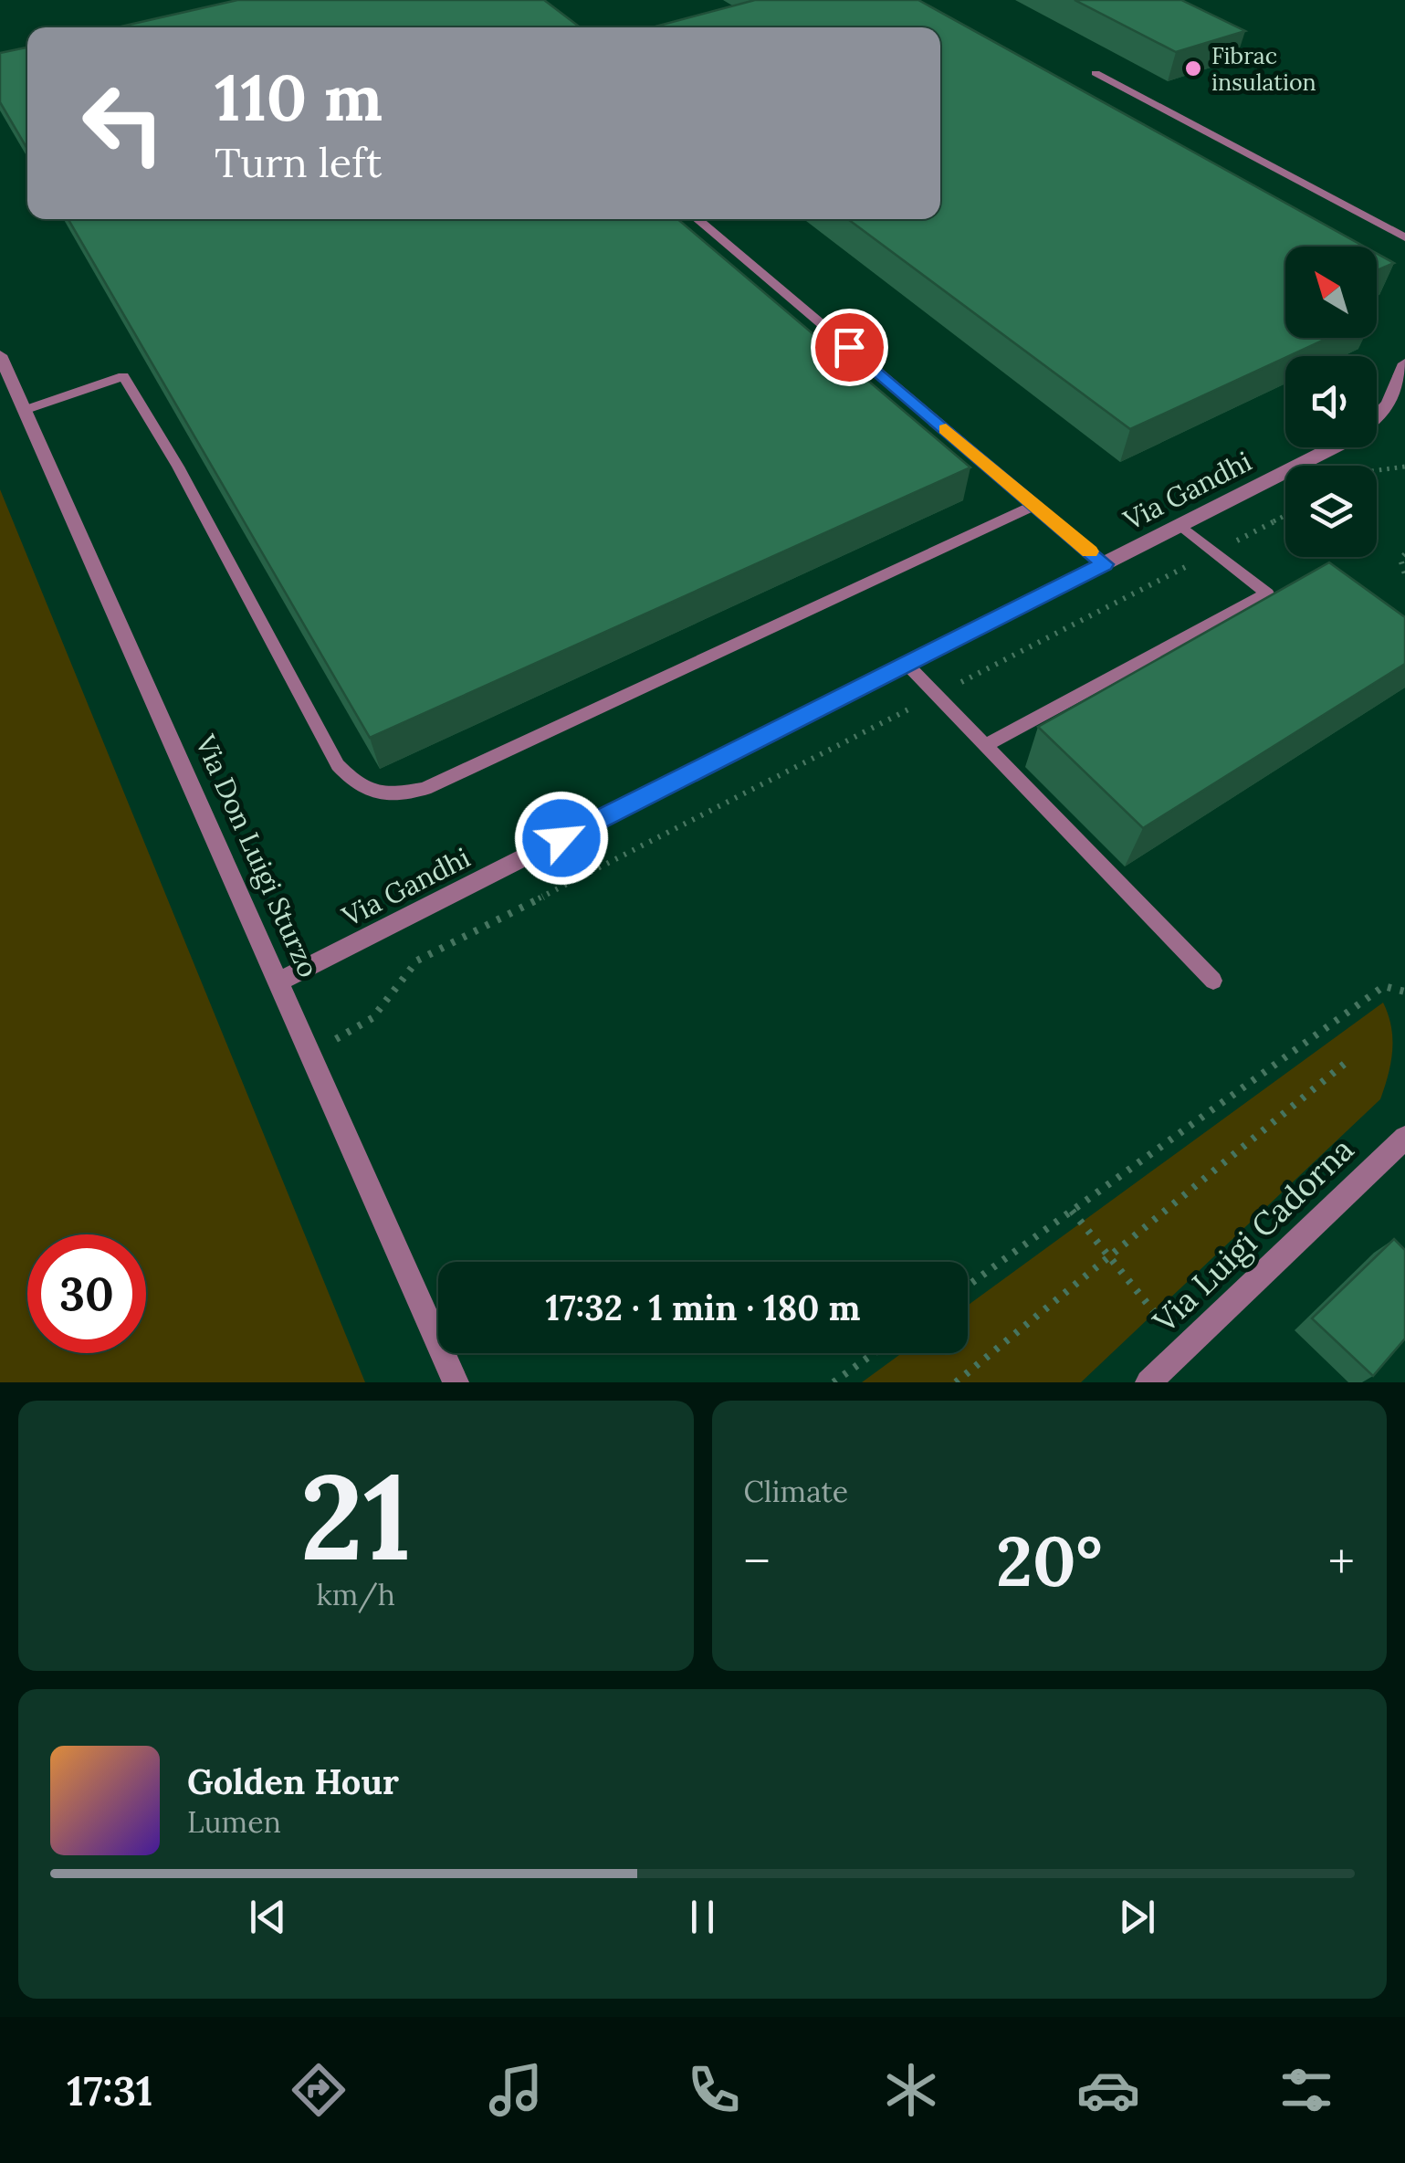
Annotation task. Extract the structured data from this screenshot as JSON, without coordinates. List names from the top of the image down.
{
  "streets": {
    "street": ["Via Gandhi", "Via Don Luigi Sturzo", "Via Luigi Cadorna"]
  },
  "crossings": [
    ["Via Gandhi", "Via Don Luigi Sturzo"]
  ],
  "places": ["Fibrac insulation"],
  "north": "top left",
  "page": {
    "turn": ["110 m", "Turn left"],
    "limit": "30",
    "trip": "17:32 · 1 min · 180 m",
    "tile": [
      ["21", "km/h"],
      "Climate"
    ],
    "heat": ["−", "20°", "+"],
    "song": ["Golden Hour", "Lumen"],
    "tabs": "17:31"
  }
}
